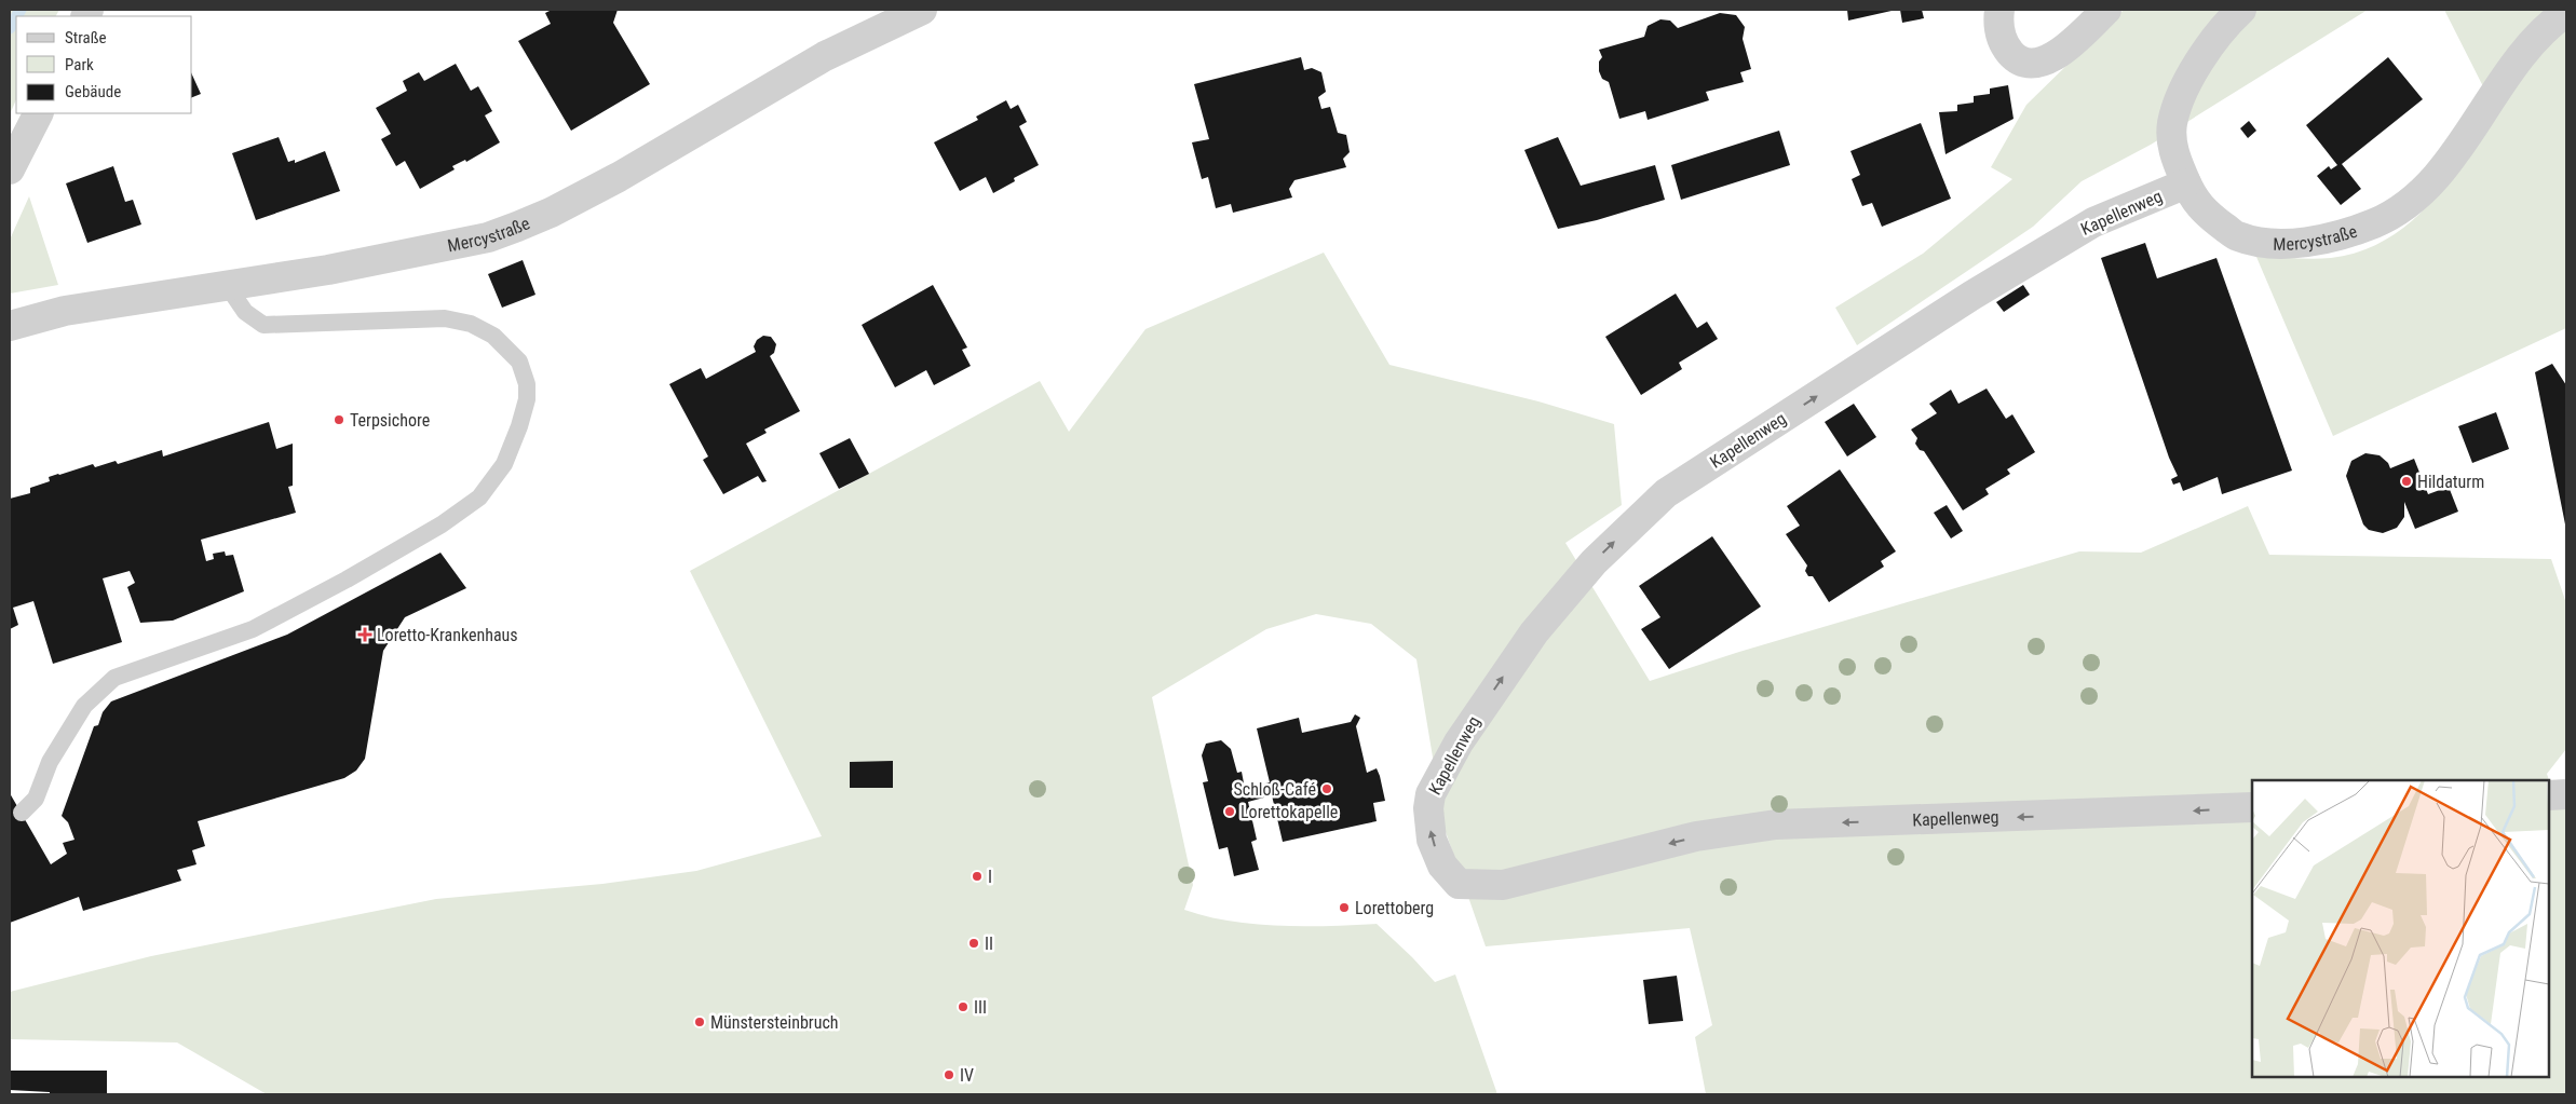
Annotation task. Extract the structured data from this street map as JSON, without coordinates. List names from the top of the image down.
{
  "streets": {
    "street": ["Kapellenweg", "Mercystraße"]
  },
  "crossings": [
    ["Kapellenweg", "Mercystraße"]
  ],
  "places": {
    "other": [
      "Terpsichore",
      "Hildaturm",
      "Schloß-Café",
      "Lorettokapelle",
      "I",
      "Lorettoberg",
      "II",
      "III",
      "Münstersteinbruch",
      "IV"
    ],
    "health": ["Loretto-Krankenhaus"]
  },
  "legend": ["Straße", "Park", "Gebäude"]
}
